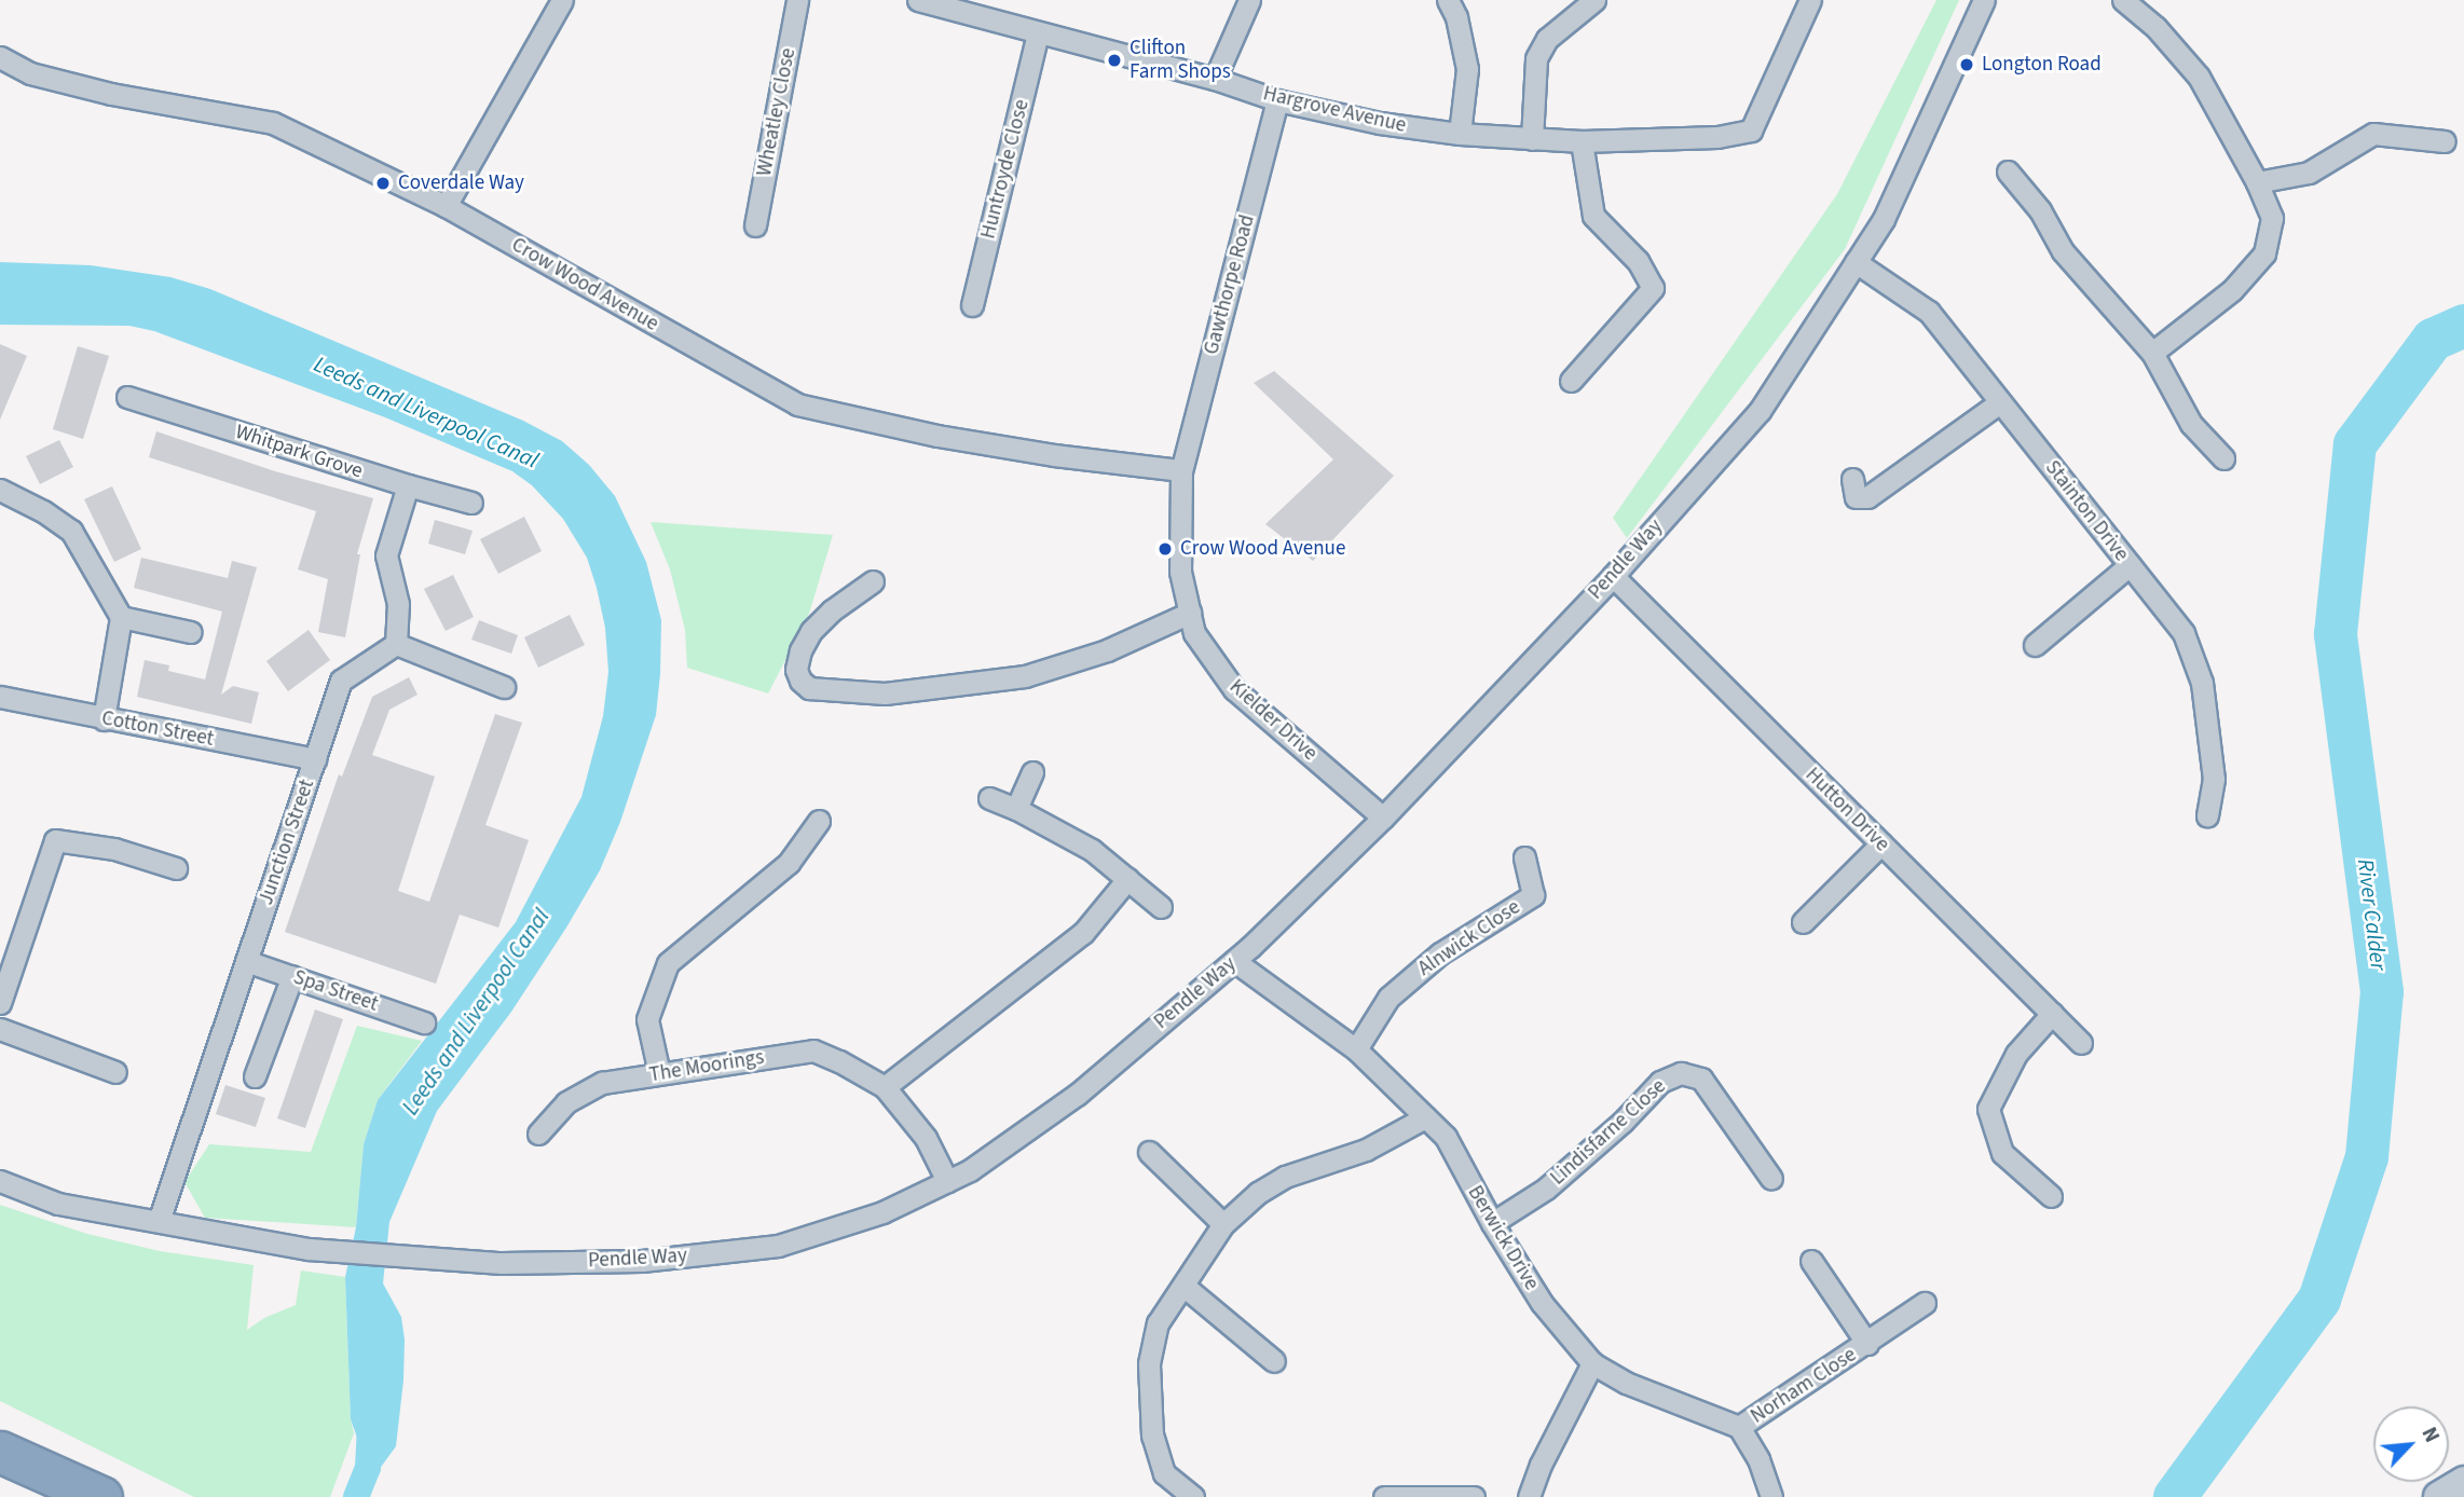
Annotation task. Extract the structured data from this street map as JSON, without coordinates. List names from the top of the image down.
{
  "streets": {
    "street": [
      "Hargrove Avenue",
      "Wheatley Close",
      "Huntroyde Close",
      "Crow Wood Avenue",
      "Gawthorpe Road",
      "Whitpark Grove",
      "Stainton Drive",
      "Pendle Way",
      "Kielder Drive",
      "Cotton Street",
      "Hutton Drive",
      "Junction Street",
      "Alnwick Close",
      "Spa Street",
      "The Moorings",
      "Lindisfarne Close",
      "Berwick Drive",
      "Norham Close"
    ]
  },
  "crossings": [
    ["Hargrove Avenue", "Huntroyde Close"],
    ["Hargrove Avenue", "Gawthorpe Road"],
    ["Crow Wood Avenue", "Gawthorpe Road"],
    ["Crow Wood Avenue", "Kielder Drive"],
    ["Gawthorpe Road", "Kielder Drive"],
    ["Stainton Drive", "Pendle Way"],
    ["Pendle Way", "Kielder Drive"],
    ["Pendle Way", "Hutton Drive"],
    ["Pendle Way", "Junction Street"],
    ["Pendle Way", "The Moorings"],
    ["Pendle Way", "Berwick Drive"],
    ["Cotton Street", "Junction Street"],
    ["Junction Street", "Spa Street"],
    ["Alnwick Close", "Berwick Drive"],
    ["Lindisfarne Close", "Berwick Drive"],
    ["Berwick Drive", "Norham Close"]
  ],
  "water": ["Leeds and Liverpool Canal", "River Calder"],
  "places": [
    "Clifton Farm Shops",
    "Longton Road",
    "Coverdale Way",
    "Crow Wood Avenue"
  ],
  "north": "top right"
}
